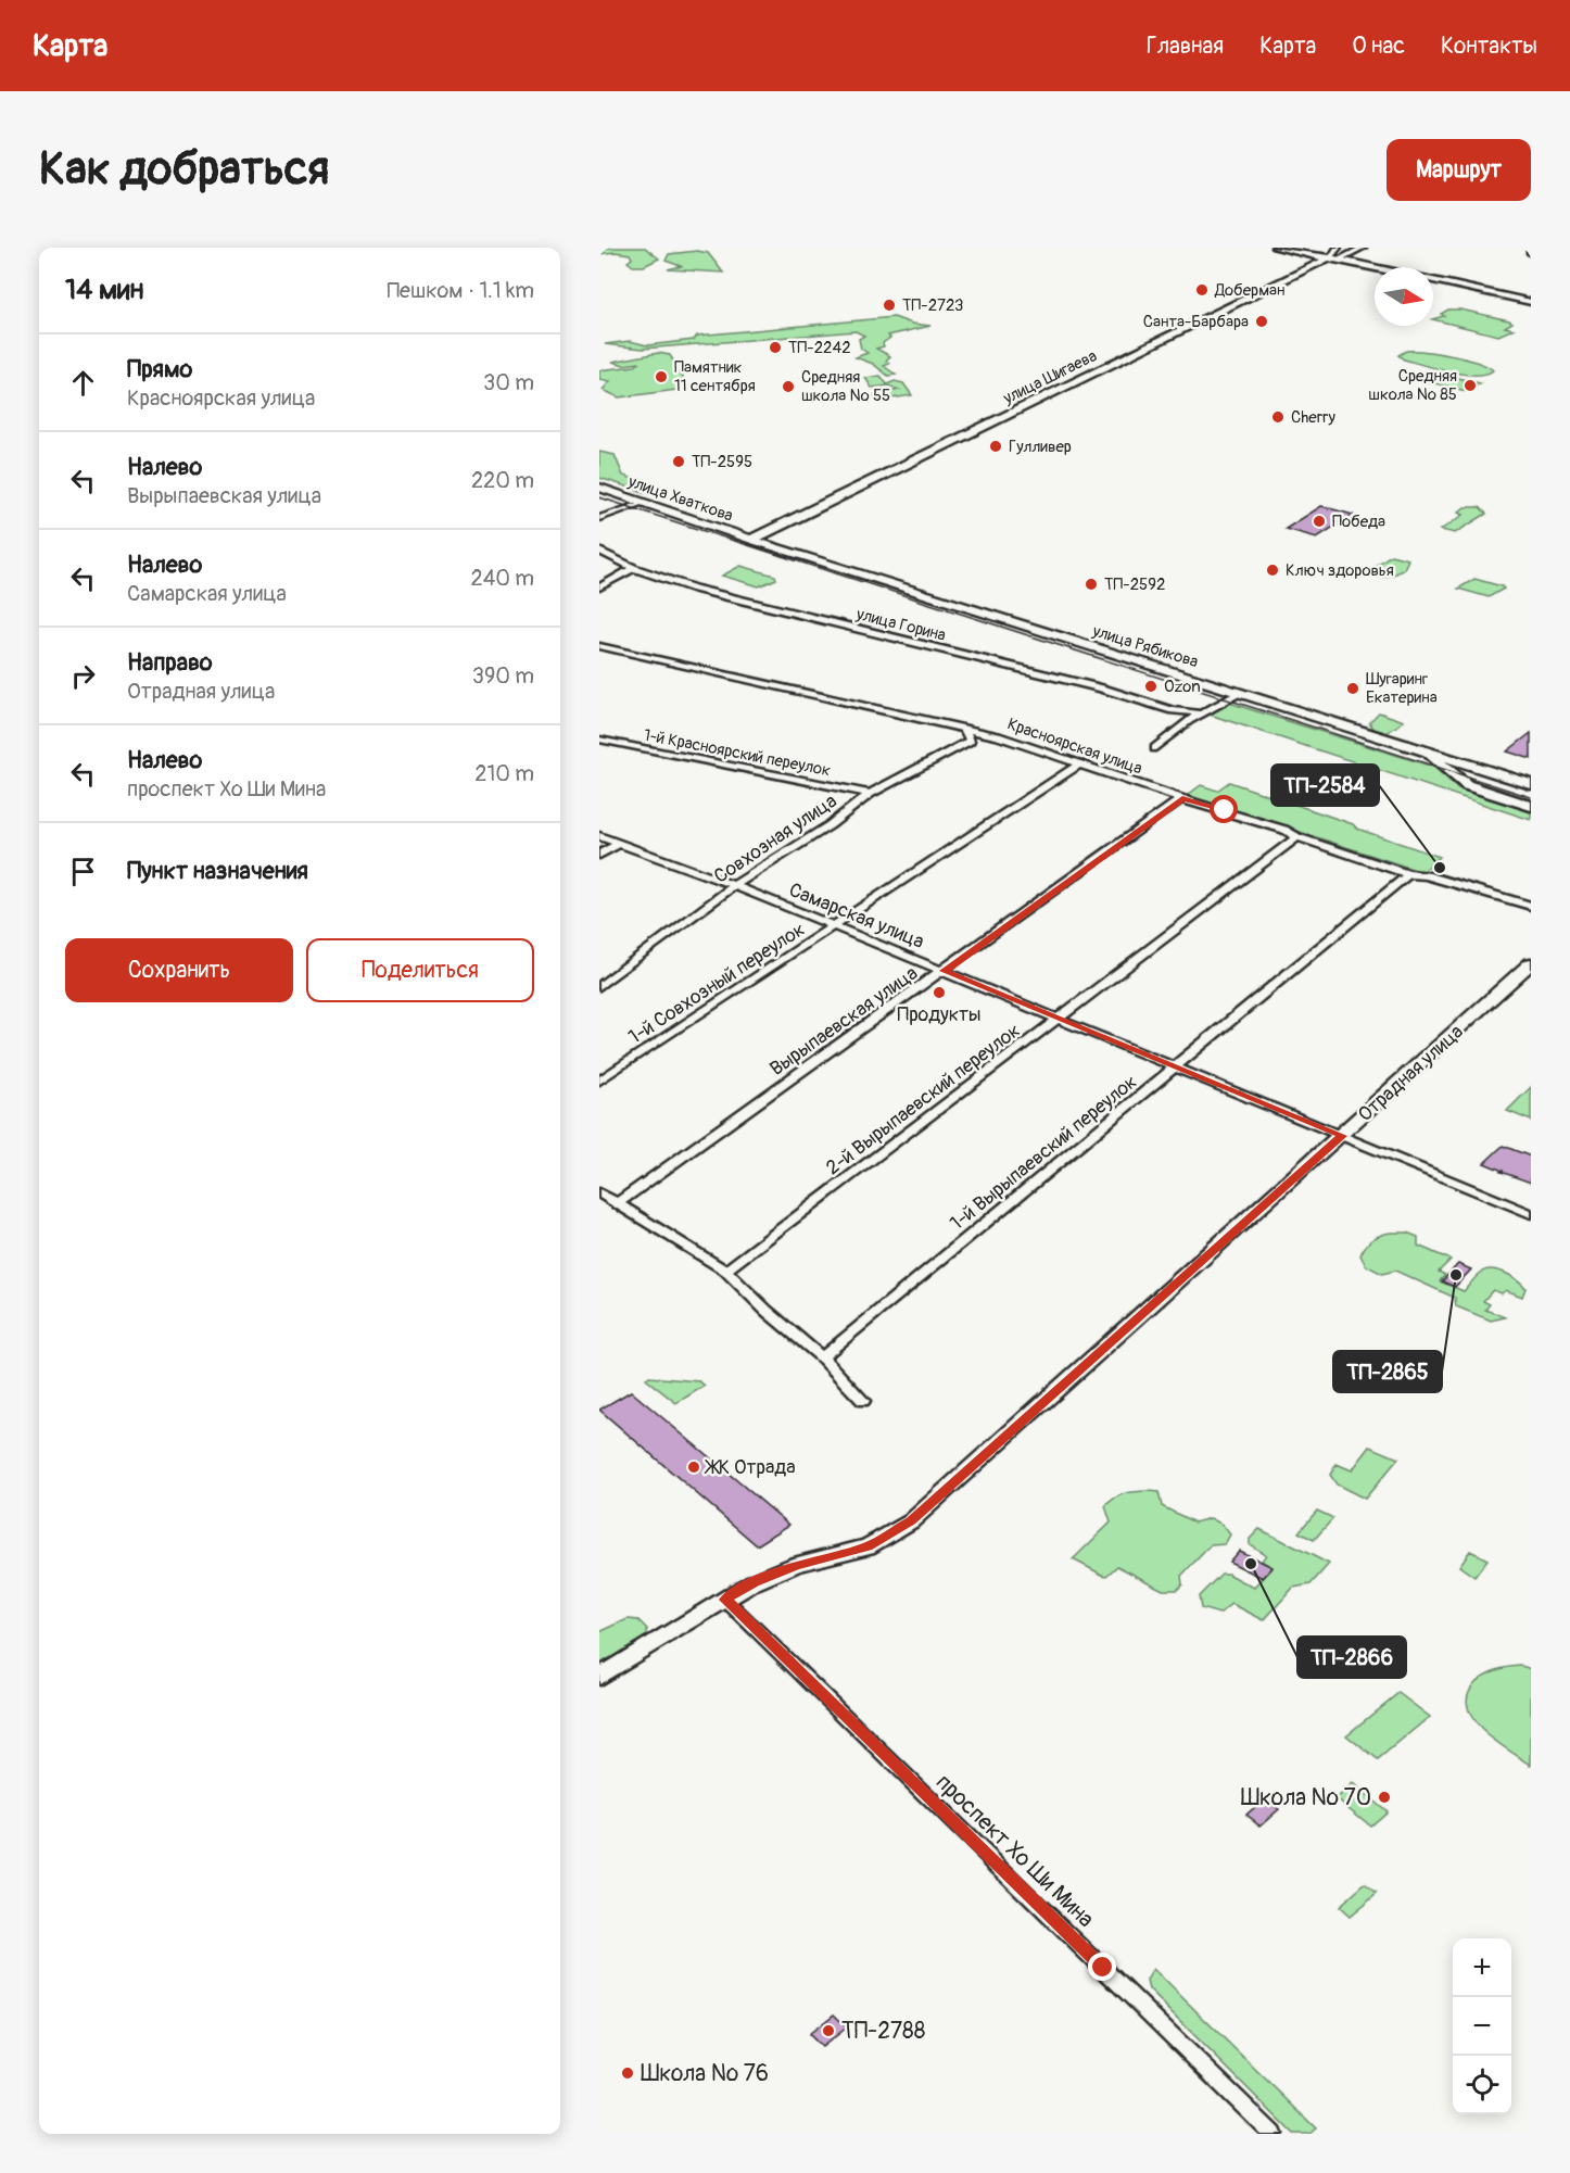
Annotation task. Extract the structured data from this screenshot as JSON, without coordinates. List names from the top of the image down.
{
  "streets": {
    "street": [
      "улица Шигаева",
      "улица Хваткова",
      "улица Горина",
      "улица Рябикова",
      "Красноярская улица",
      "1-й Красноярский переулок",
      "Совхозная улица",
      "Самарская улица",
      "1-й Совхозный переулок",
      "Вырыпаевская улица",
      "Отрадная улица",
      "2-й Вырыпаевский переулок",
      "1-й Вырыпаевский переулок",
      "проспект Хо Ши Мина"
    ]
  },
  "crossings": [
    ["улица Шигаева", "улица Хваткова"],
    ["улица Шигаева", "улица Рябикова"],
    ["улица Хваткова", "улица Рябикова"],
    ["Красноярская улица", "Совхозная улица"],
    ["Красноярская улица", "1-й Совхозный переулок"],
    ["Красноярская улица", "Вырыпаевская улица"],
    ["Красноярская улица", "2-й Вырыпаевский переулок"],
    ["Красноярская улица", "1-й Вырыпаевский переулок"],
    ["1-й Красноярский переулок", "Совхозная улица"],
    ["Совхозная улица", "Самарская улица"],
    ["Самарская улица", "1-й Совхозный переулок"],
    ["Самарская улица", "Вырыпаевская улица"],
    ["Самарская улица", "Отрадная улица"],
    ["Самарская улица", "2-й Вырыпаевский переулок"],
    ["Самарская улица", "1-й Вырыпаевский переулок"],
    ["Отрадная улица", "проспект Хо Ши Мина"]
  ],
  "places": [
    "Доберман",
    "ТП-2723",
    "Санта-Барбара",
    "ТП-2242",
    "Памятник 11 сентября",
    "Средняя школа № 85",
    "Средняя школа № 55",
    "Cherry",
    "Гулливер",
    "ТП-2595",
    "Победа",
    "Ключ здоровья",
    "ТП-2592",
    "Ozon",
    "Шугаринг Екатерина",
    "ТП-2584",
    "Продукты",
    "ТП-2865",
    "ЖК Отрада",
    "ТП-2866",
    "Школа № 70",
    "ТП-2788",
    "Школа № 76"
  ],
  "north": "right",
  "page": {
    "header": "Карта",
    "nav": [
      "Главная",
      "Карта",
      "О нас",
      "Контакты"
    ],
    "buttons": [
      "Маршрут",
      ["Сохранить", "Поделиться"]
    ],
    "title": "Как добраться",
    "heading": ["14 мин", "Пешком · 1.1 km"],
    "list": [
      ["Прямо", "Красноярская улица", "30 m"],
      ["Налево", "Вырыпаевская улица", "220 m"],
      ["Налево", "Самарская улица", "240 m"],
      ["Направо", "Отрадная улица", "390 m"],
      ["Налево", "проспект Хо Ши Мина", "210 m"],
      "Пункт назначения"
    ],
    "map_buttons": ["+", "−"]
  }
}
